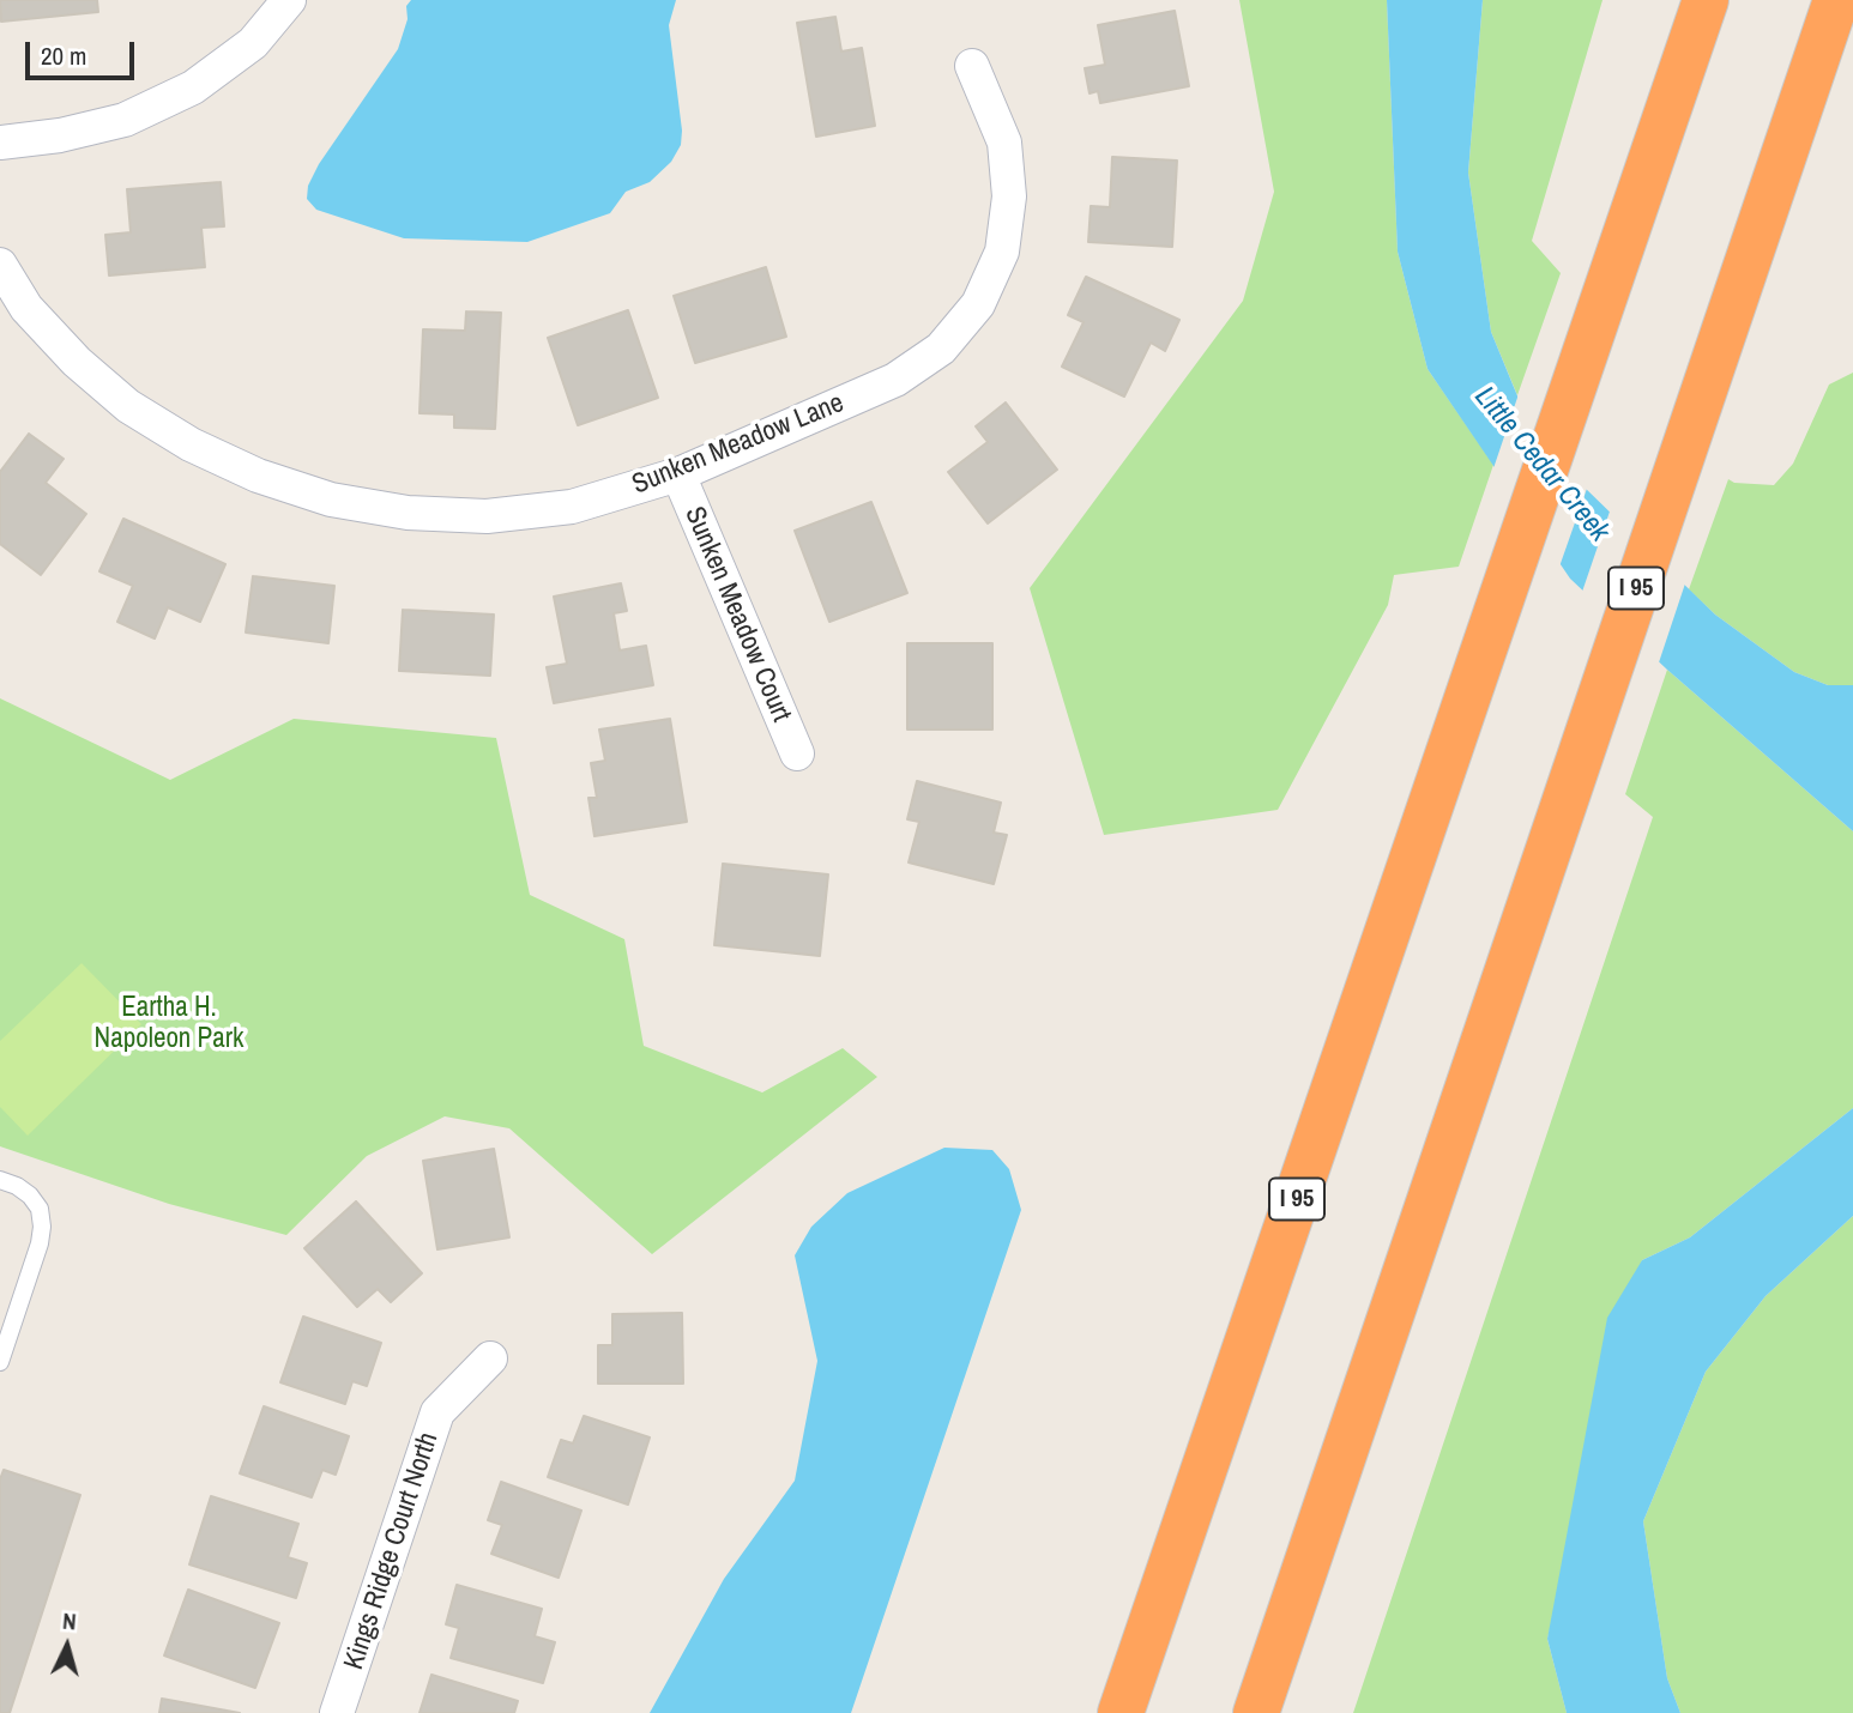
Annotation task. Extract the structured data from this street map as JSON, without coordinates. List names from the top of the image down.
{
  "streets": {
    "highway": ["I 95"],
    "street": ["Sunken Meadow Lane", "Sunken Meadow Court", "Kings Ridge Court North"]
  },
  "crossings": [
    ["Sunken Meadow Lane", "Sunken Meadow Court"]
  ],
  "water": ["Little Cedar Creek"],
  "parks": ["Eartha H. Napoleon Park"],
  "scale_bar": "20 m",
  "north": "top"
}
